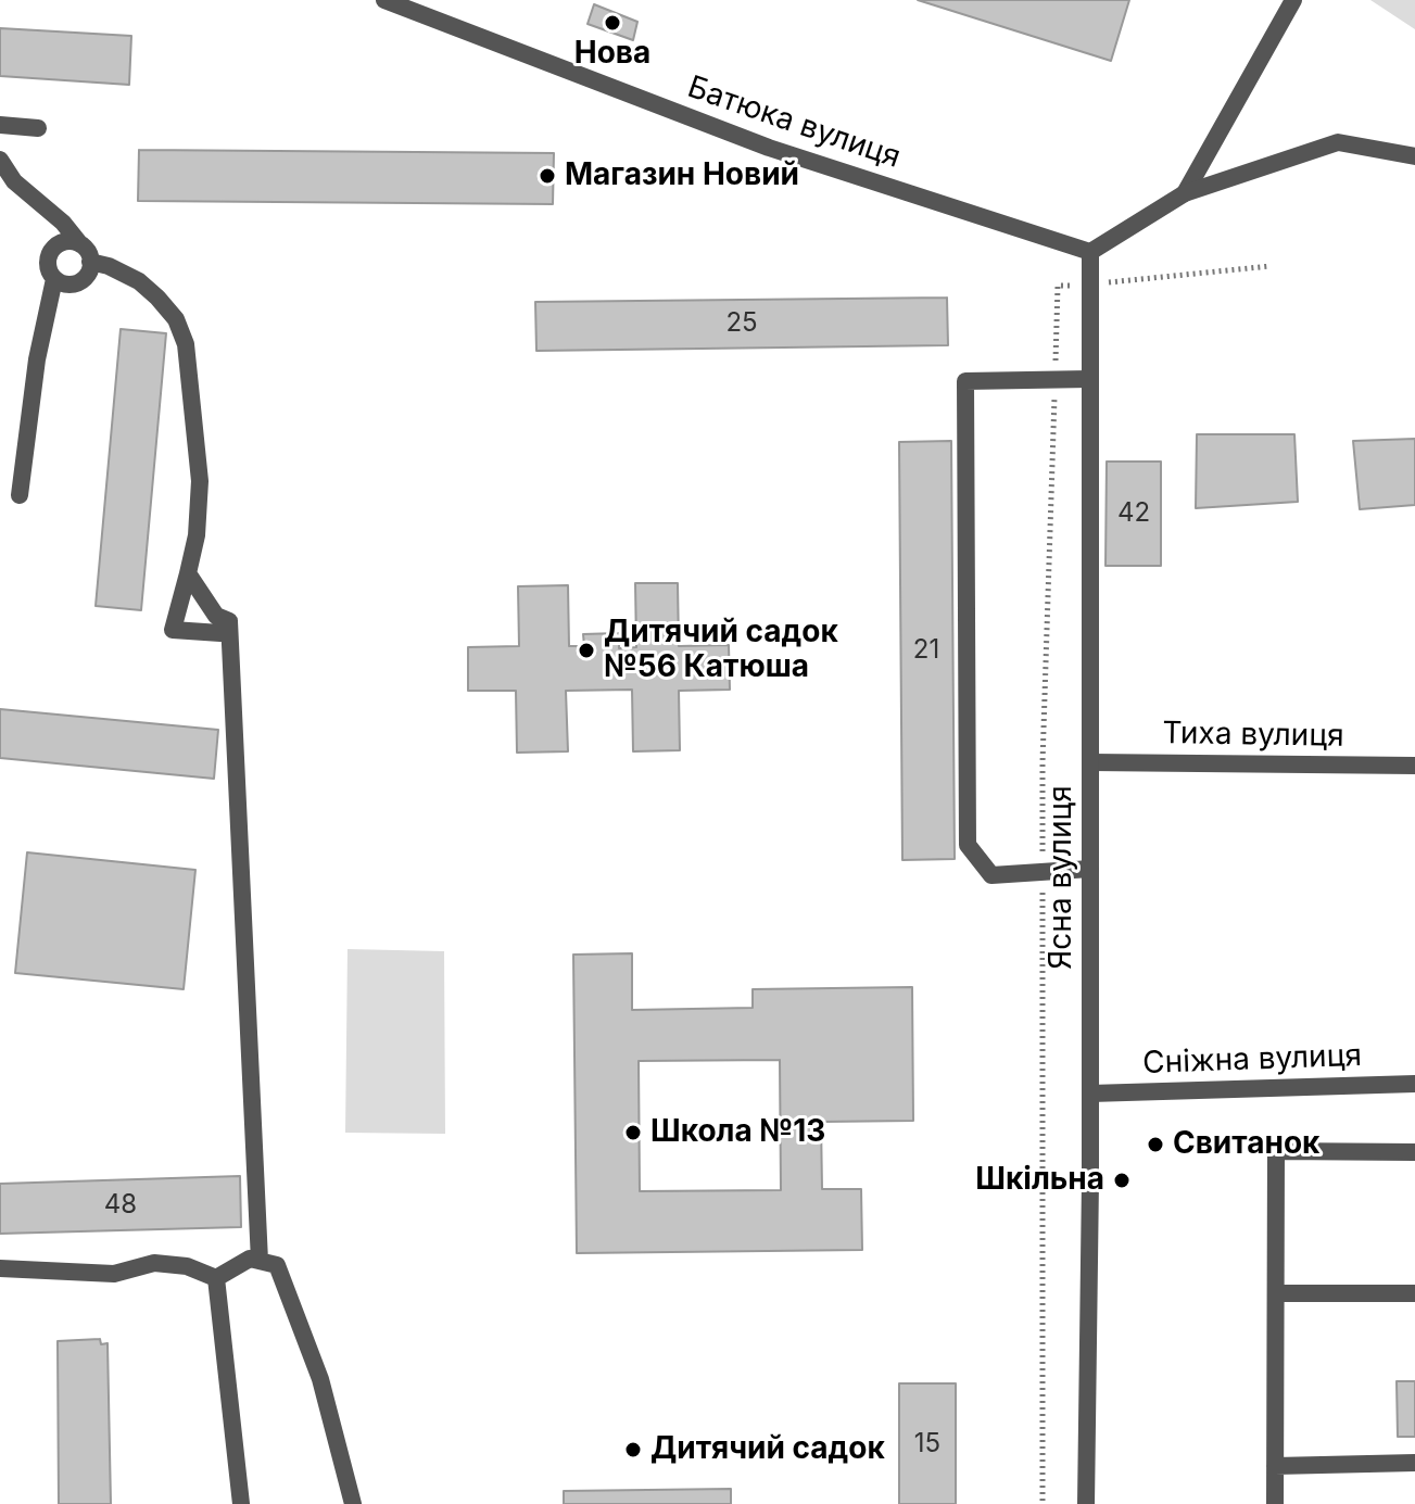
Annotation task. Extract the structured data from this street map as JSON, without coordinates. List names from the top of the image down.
{
  "streets": {
    "street": [
      "Батюка вулиця",
      "Тиха вулиця",
      "Ясна вулиця",
      "Сніжна вулиця"
    ]
  },
  "crossings": [
    ["Батюка вулиця", "Ясна вулиця"],
    ["Тиха вулиця", "Ясна вулиця"],
    ["Ясна вулиця", "Сніжна вулиця"]
  ],
  "places": [
    "Нова",
    "Магазин Новий",
    "Дитячий садок №56 Катюша",
    "Школа №13",
    "Свитанок",
    "Шкільна",
    "Дитячий садок"
  ],
  "house_numbers": [
    "25",
    "42",
    "21",
    "48",
    "15"
  ]
}
